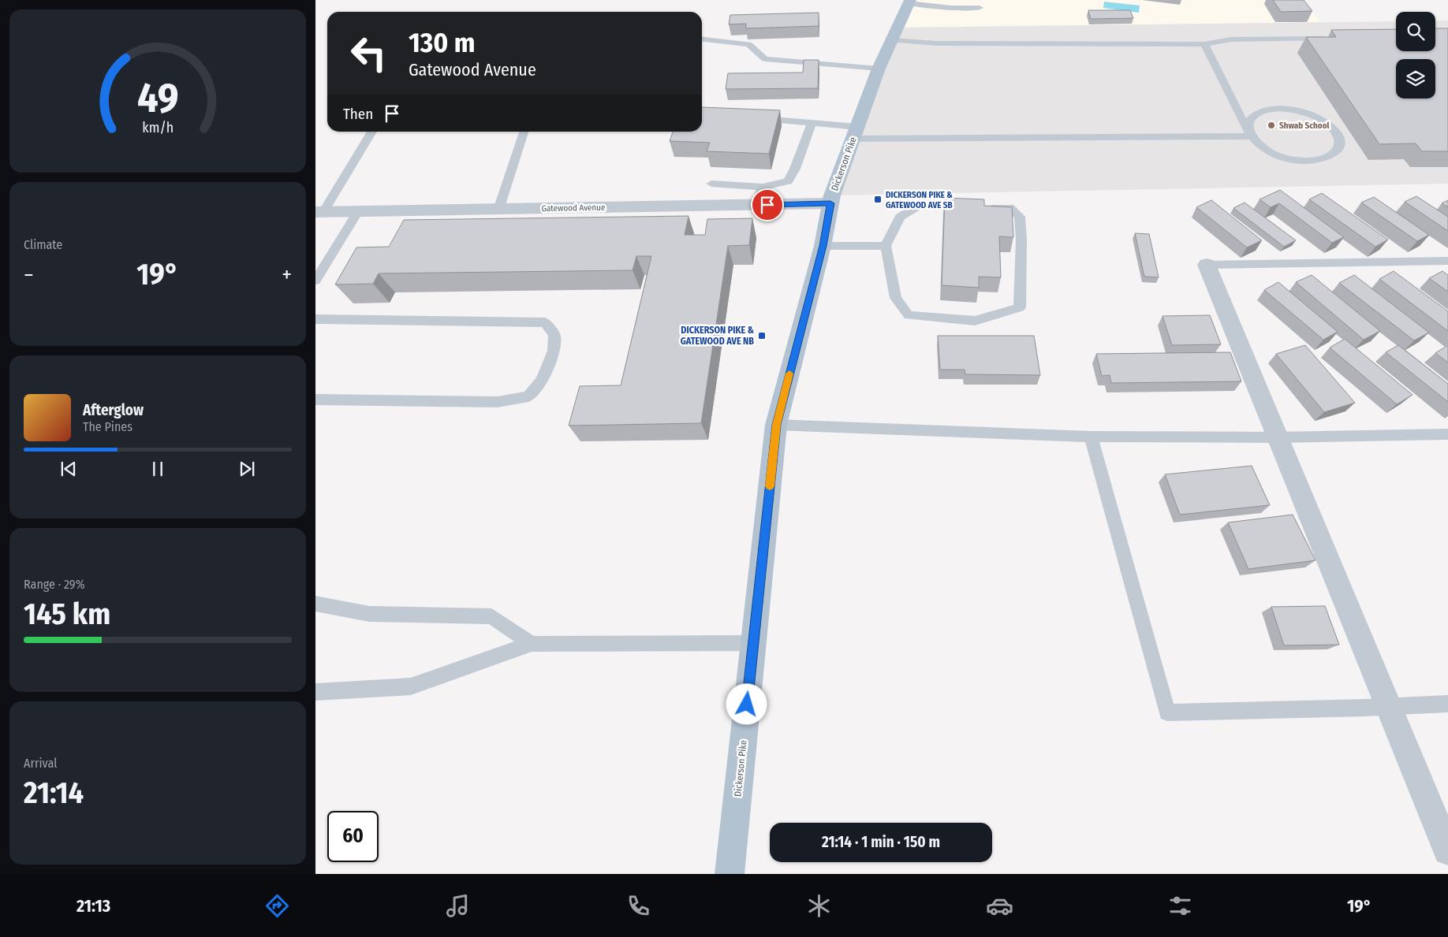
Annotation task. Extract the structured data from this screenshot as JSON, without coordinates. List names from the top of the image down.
{
  "streets": {
    "main road": ["Dickerson Pike"],
    "street": ["Gatewood Avenue"]
  },
  "crossings": [
    ["Dickerson Pike", "Gatewood Avenue"]
  ],
  "places": {
    "other": ["Shwab School"],
    "transit": ["DICKERSON PIKE & GATEWOOD AVE SB", "DICKERSON PIKE & GATEWOOD AVE NB"]
  },
  "page": {
    "turn": ["130 m", "Gatewood Avenue"],
    "then": "Then",
    "tile": [
      "Climate",
      ["Range · 29%", "145 km"],
      ["Arrival", "21:14"]
    ],
    "heat": ["−", "19°", "+"],
    "song": ["Afterglow", "The Pines"],
    "limit": "60",
    "trip": "21:14 · 1 min · 150 m",
    "tabs": ["21:13", "19°"],
    "gauge": ["49", "km/h"]
  }
}
